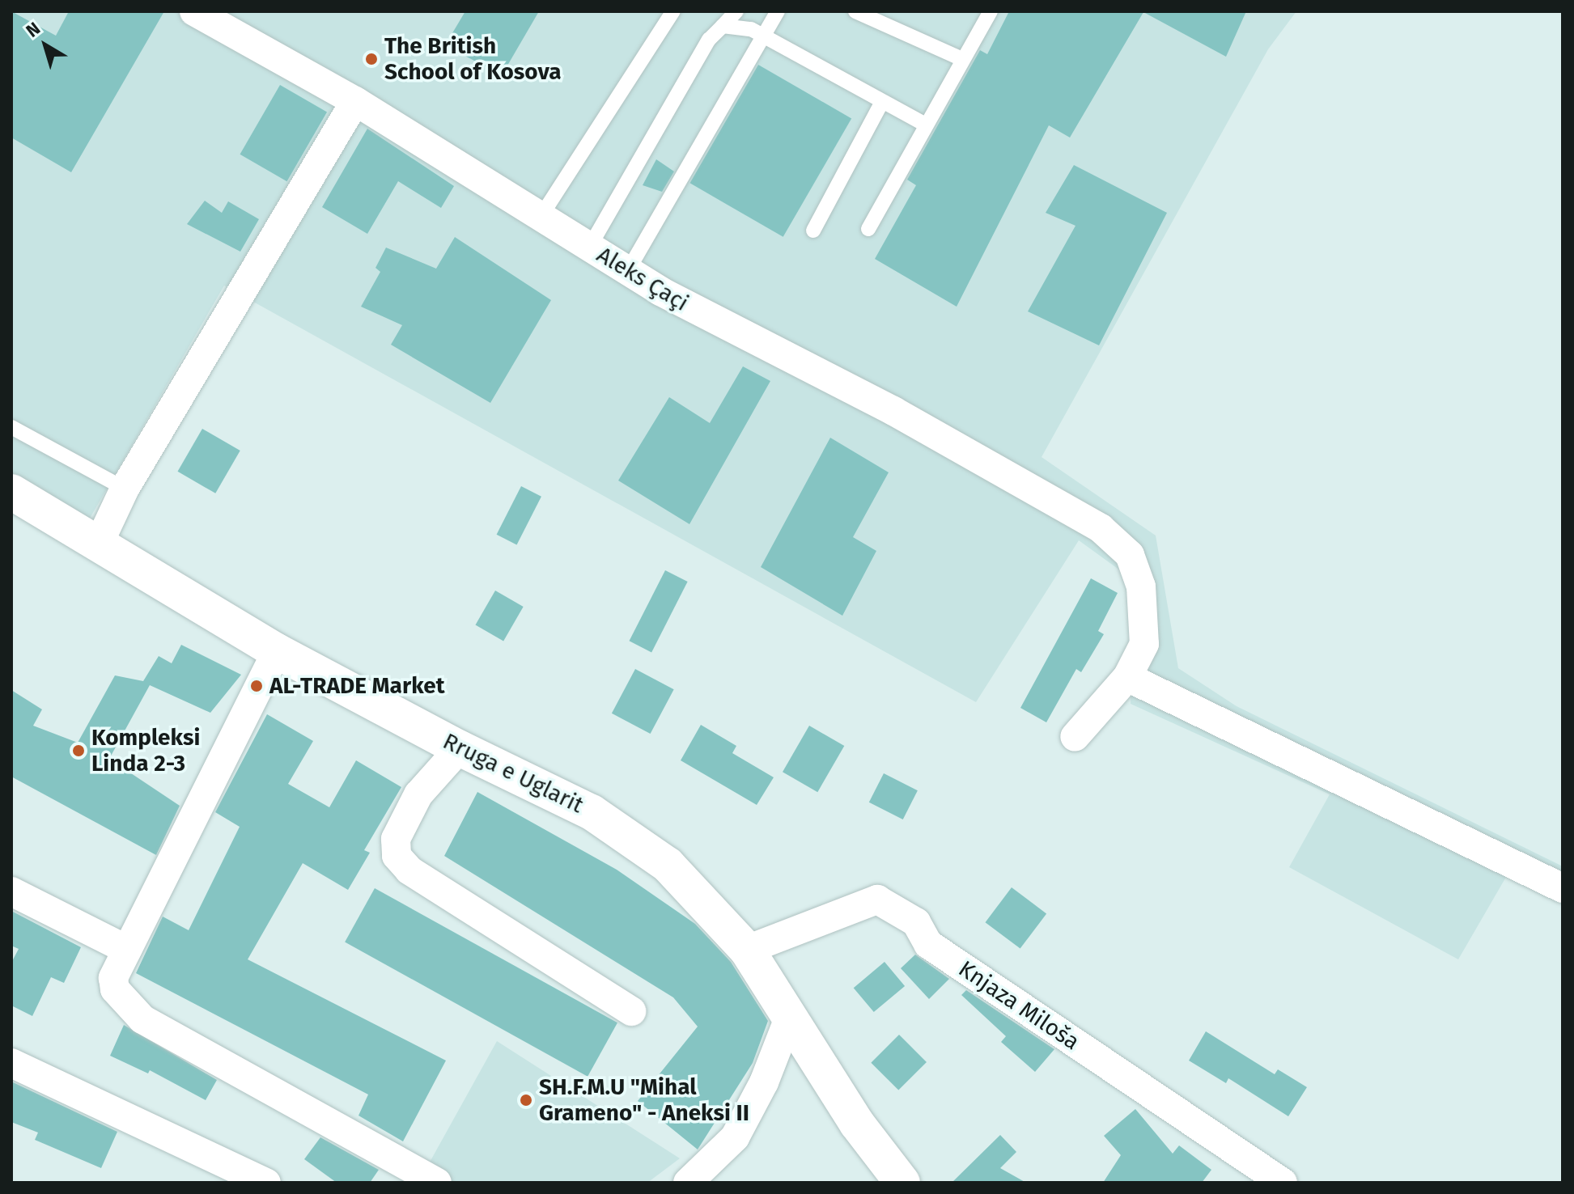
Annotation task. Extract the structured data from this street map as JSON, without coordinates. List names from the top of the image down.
{
  "streets": {
    "street": ["Aleks Çaçi", "Rruga e Uglarit", "Knjaza Miloša"]
  },
  "crossings": [
    ["Rruga e Uglarit", "Knjaza Miloša"]
  ],
  "places": [
    "The British School of Kosova",
    "AL-TRADE Market",
    "Kompleksi Linda 2-3",
    "SH.F.M.U \"Mihal Grameno\" - Aneksi II"
  ],
  "north": "top left"
}
